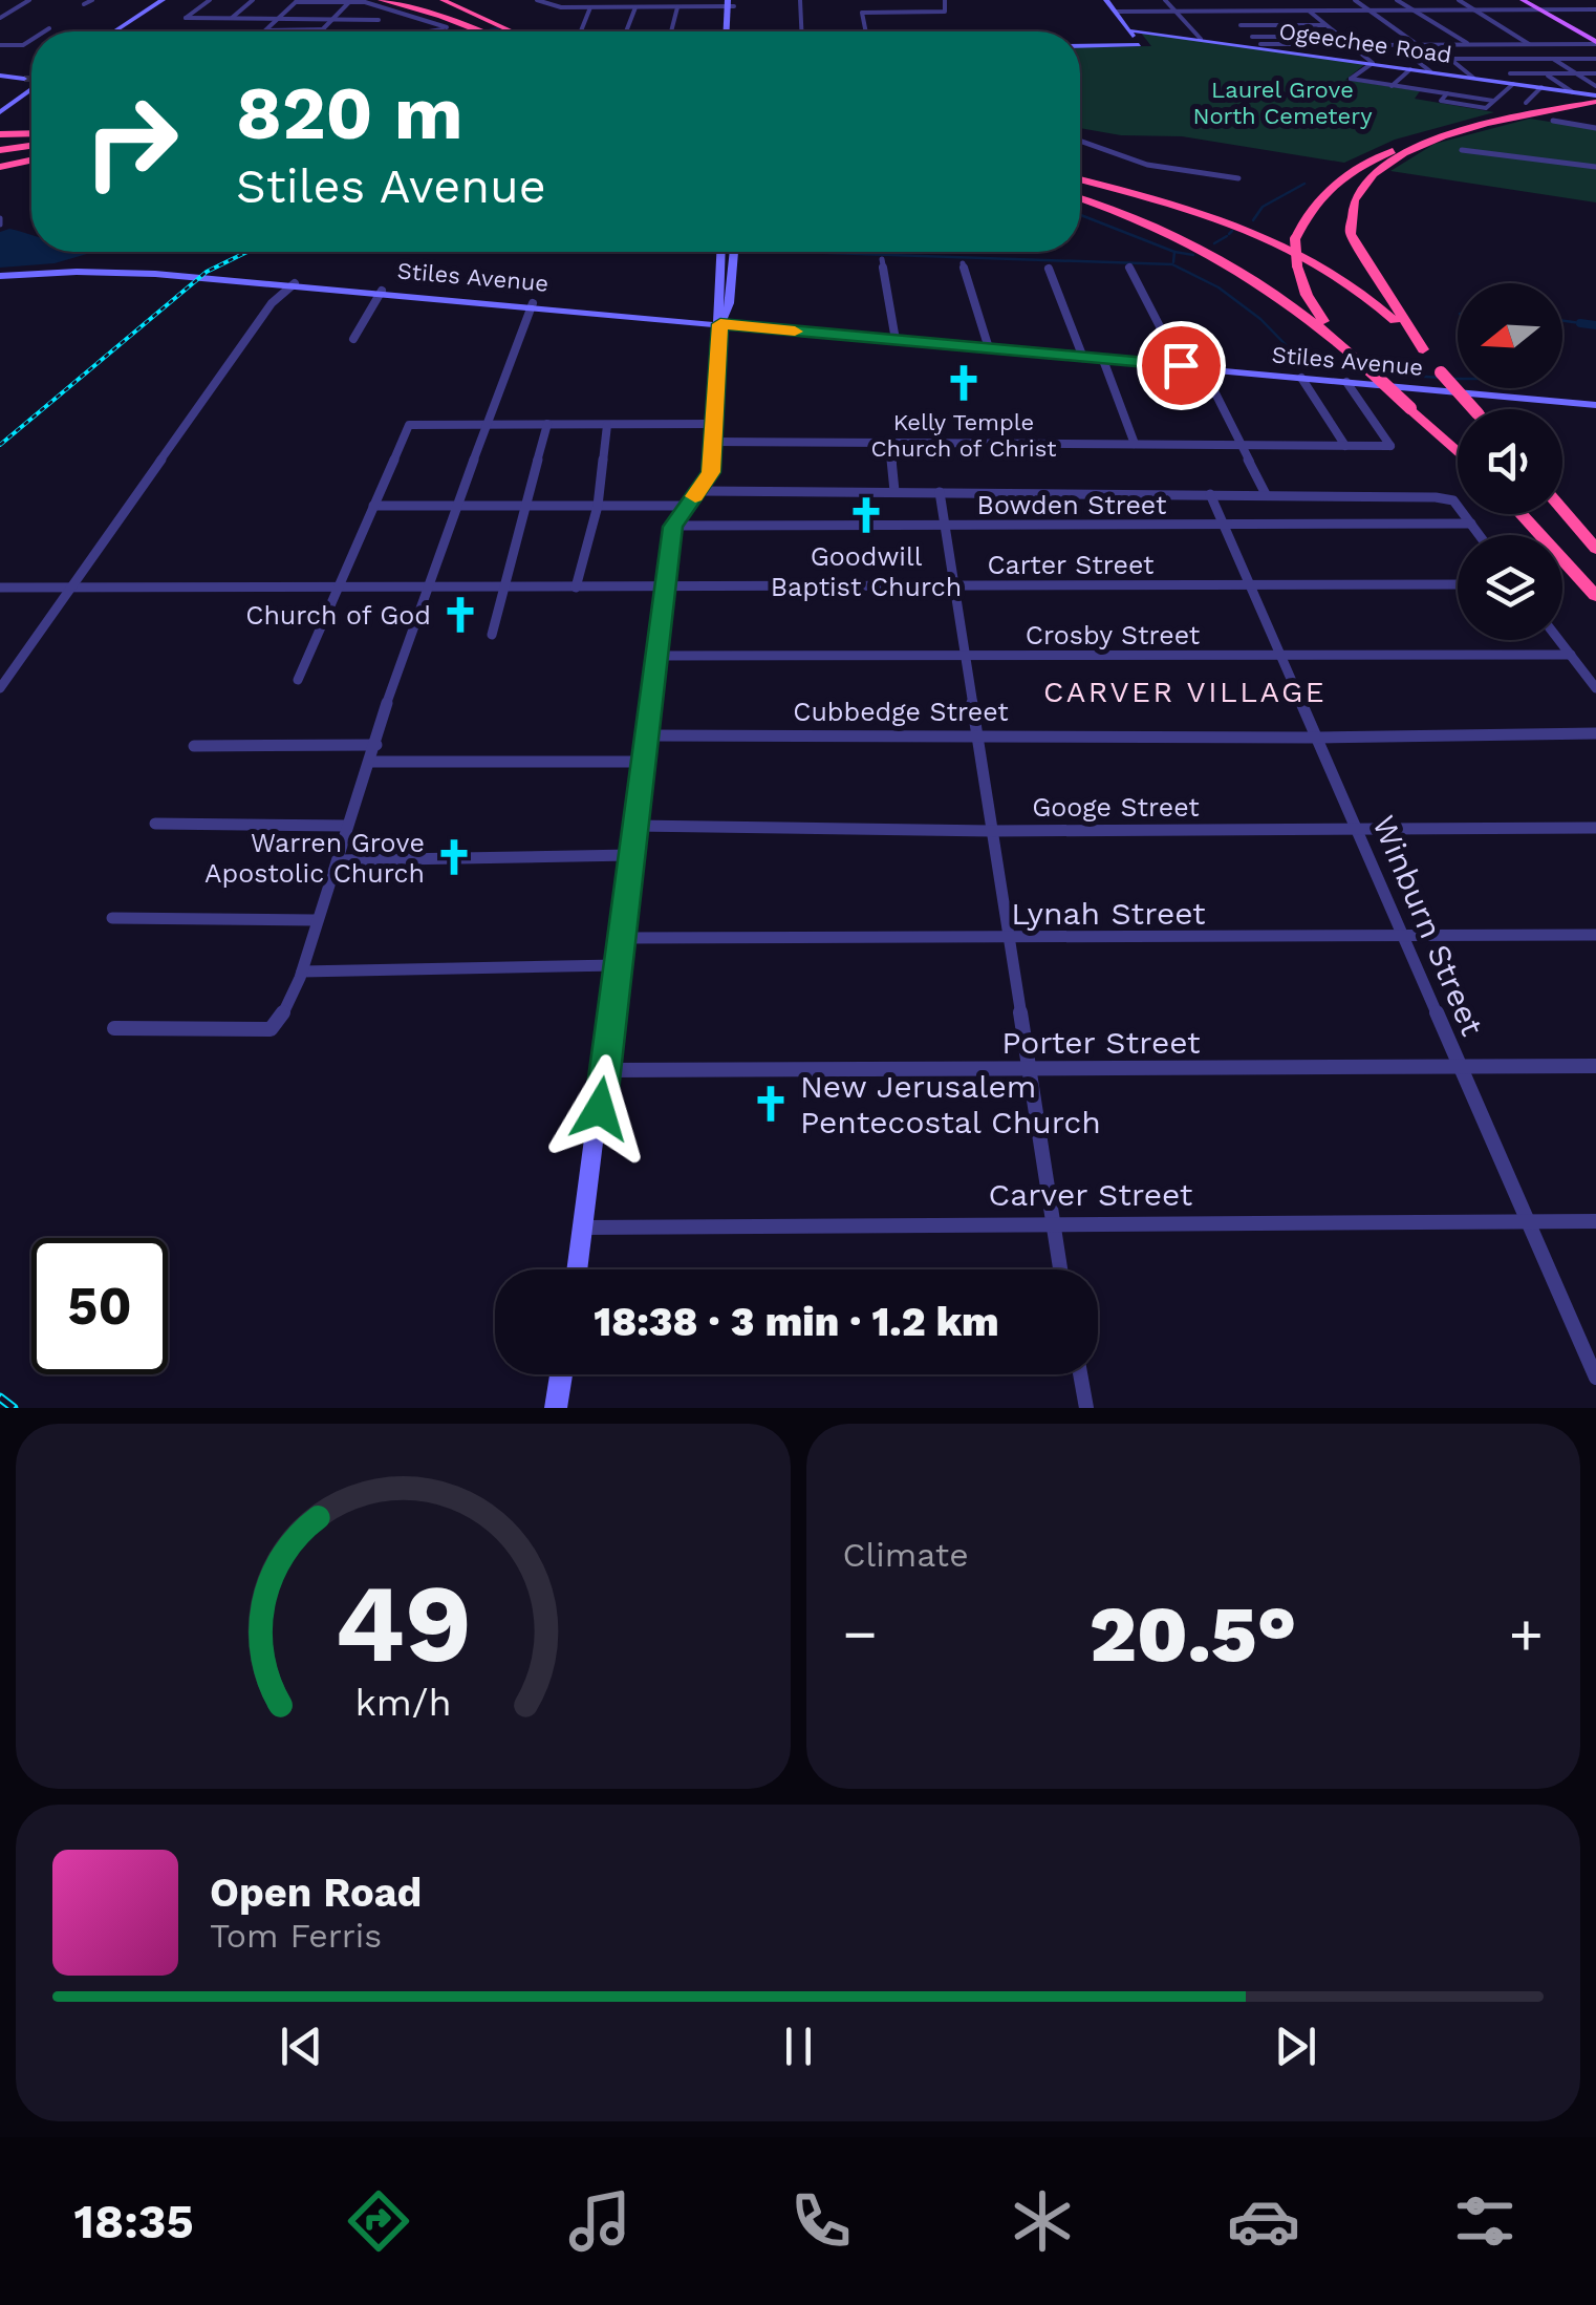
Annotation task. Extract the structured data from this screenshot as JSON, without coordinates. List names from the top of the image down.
{
  "streets": {
    "street": [
      "Ogeechee Road",
      "Stiles Avenue",
      "Bowden Street",
      "Carter Street",
      "Crosby Street",
      "Cubbedge Street",
      "Googe Street",
      "Lynah Street",
      "Winburn Street",
      "Porter Street",
      "Carver Street"
    ]
  },
  "crossings": [
    ["Bowden Street", "Winburn Street"],
    ["Carter Street", "Winburn Street"],
    ["Crosby Street", "Winburn Street"],
    ["Cubbedge Street", "Winburn Street"],
    ["Googe Street", "Winburn Street"],
    ["Lynah Street", "Winburn Street"],
    ["Winburn Street", "Porter Street"],
    ["Winburn Street", "Carver Street"]
  ],
  "districts": ["CARVER VILLAGE"],
  "parks": ["Laurel Grove North Cemetery"],
  "places": {
    "church": [
      "Kelly Temple Church of Christ",
      "Goodwill Baptist Church",
      "Church of God",
      "Warren Grove Apostolic Church",
      "New Jerusalem Pentecostal Church"
    ]
  },
  "north": "left",
  "page": {
    "turn": ["820 m", "Stiles Avenue"],
    "limit": "50",
    "trip": "18:38 · 3 min · 1.2 km",
    "tile": "Climate",
    "heat": ["−", "20.5°", "+"],
    "song": ["Open Road", "Tom Ferris"],
    "tabs": "18:35",
    "gauge": ["49", "km/h"]
  }
}
